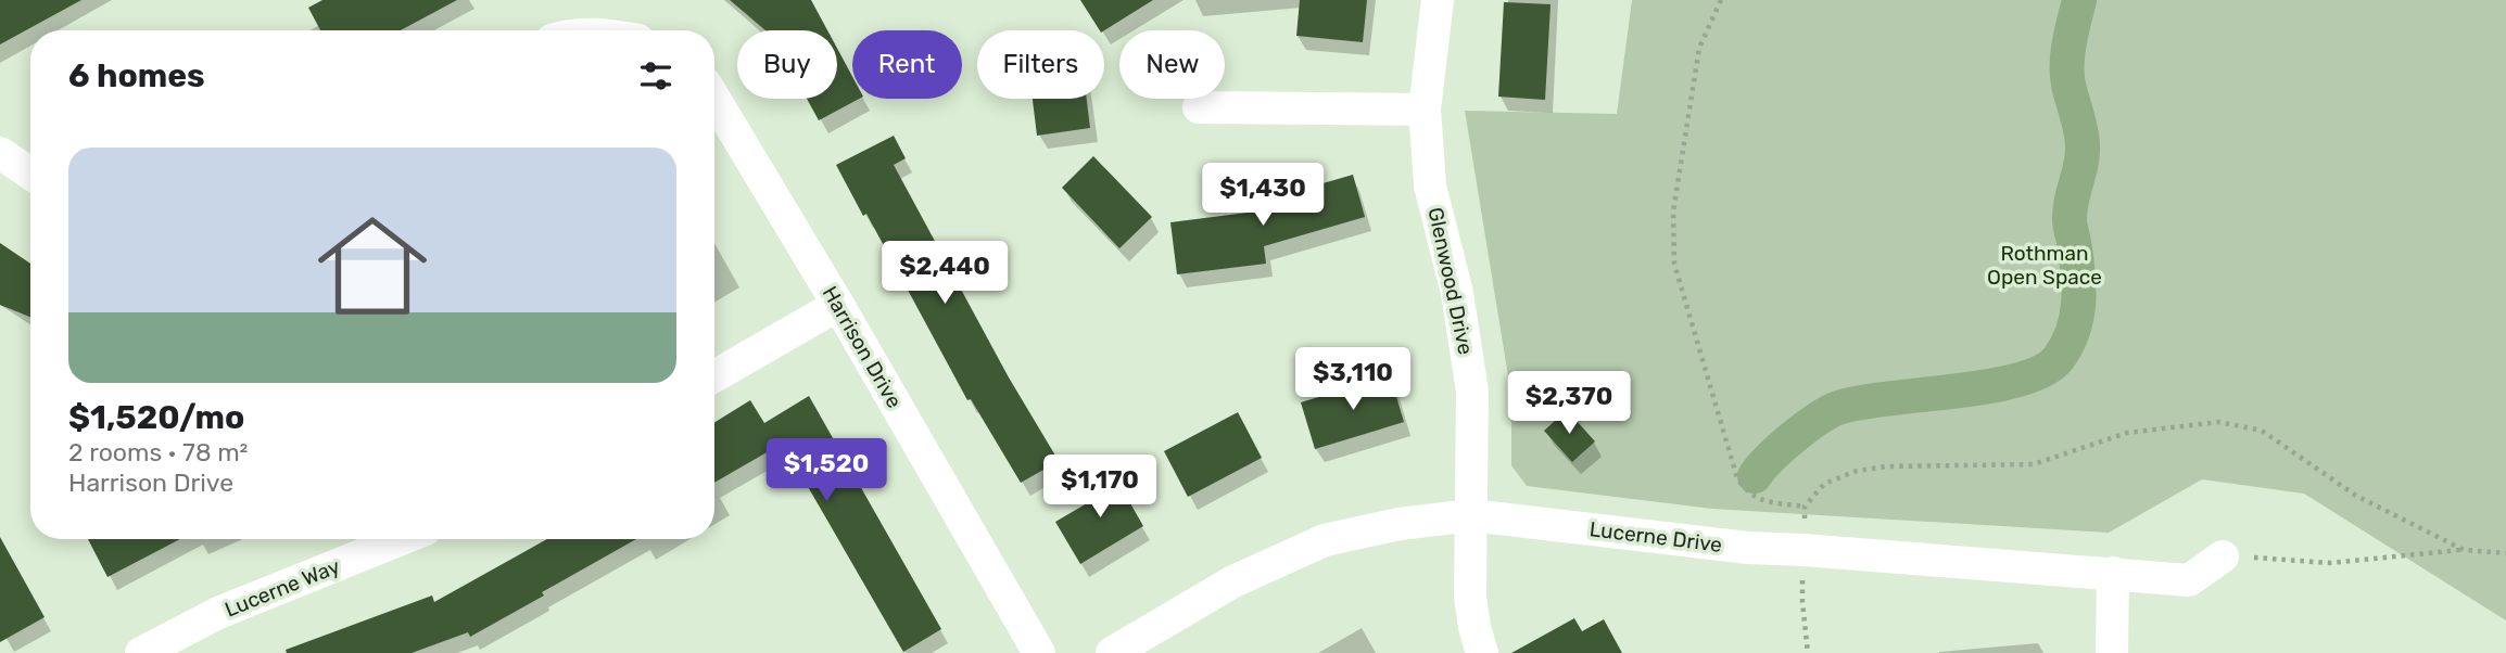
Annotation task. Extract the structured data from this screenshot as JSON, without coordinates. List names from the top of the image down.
{
  "streets": {
    "street": [
      "Glenwood Drive",
      "Harrison Drive",
      "Lucerne Drive",
      "Lucerne Way"
    ]
  },
  "crossings": [
    ["Glenwood Drive", "Lucerne Drive"]
  ],
  "parks": ["Rothman Open Space"],
  "page": {
    "chip": [
      "Buy",
      "Rent",
      "Filters",
      "New"
    ],
    "heading": "6 homes",
    "list": [
      {
        "name": "$1,520/mo",
        "note": "2 rooms · 78 m² · Harrison Drive"
      }
    ],
    "price": [
      "$1,430",
      "$2,440",
      "$3,110",
      "$2,370",
      "$1,520",
      "$1,170"
    ]
  }
}
